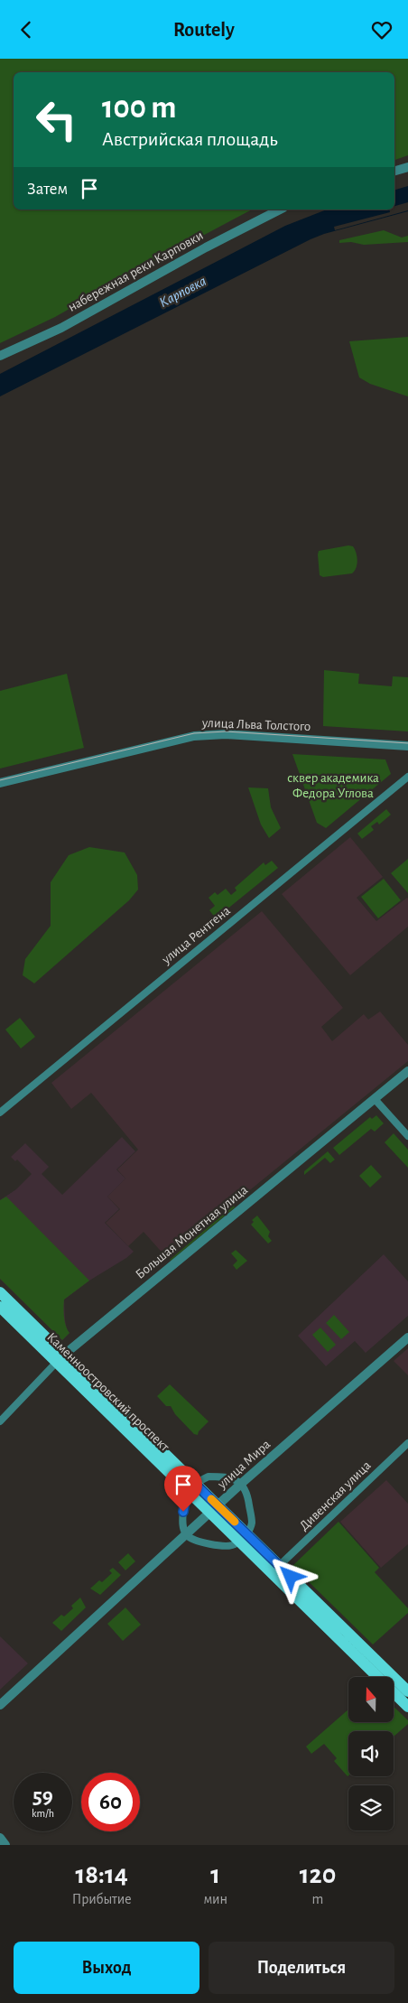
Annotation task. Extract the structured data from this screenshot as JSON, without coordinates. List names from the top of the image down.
{
  "streets": {
    "main road": ["Каменноостровский проспект"],
    "street": [
      "набережная реки Карповки",
      "улица Льва Толстого",
      "улица Рентгена",
      "Большая Монетная улица",
      "улица Мира",
      "Дивенская улица"
    ]
  },
  "crossings": [
    ["Большая Монетная улица", "Каменноостровский проспект"],
    ["Каменноостровский проспект", "улица Мира"],
    ["Каменноостровский проспект", "Дивенская улица"]
  ],
  "water": ["Карповка"],
  "parks": ["сквер академика Федора Углова"],
  "north": "top",
  "page": {
    "header": "Routely",
    "turn": ["100 m", "Австрийская площадь"],
    "then": "Затем",
    "speed": "59 km/h",
    "limit": "60",
    "eta": [
      "18:14",
      "Прибытие",
      "1",
      "мин",
      "120",
      "m"
    ],
    "buttons": ["Выход", "Поделиться"]
  }
}
